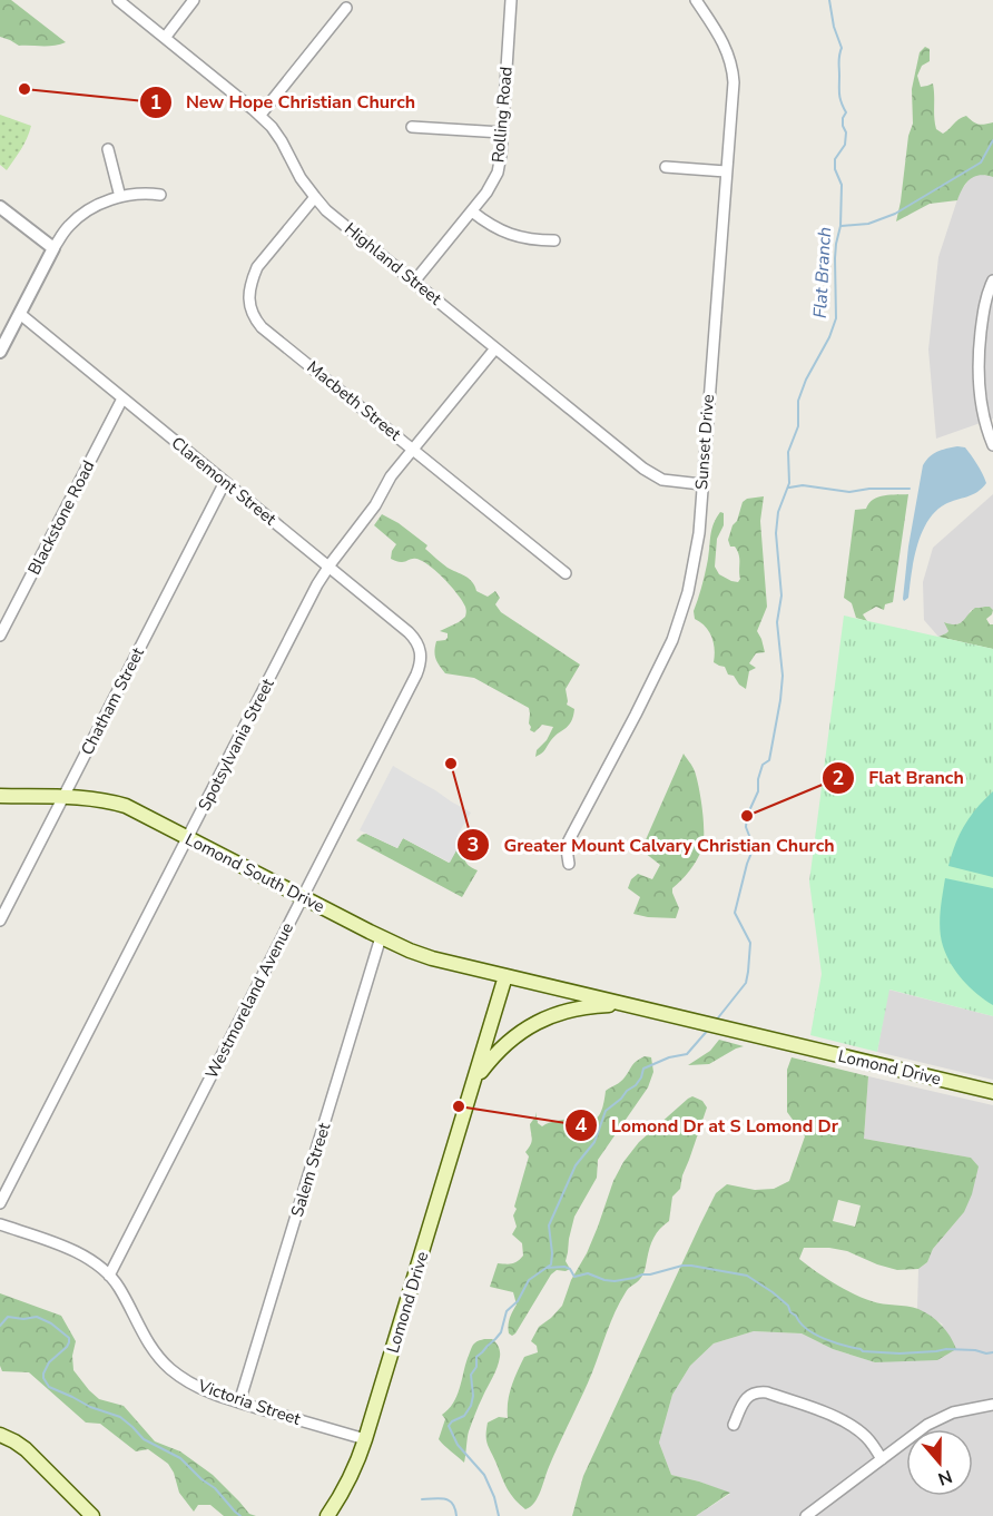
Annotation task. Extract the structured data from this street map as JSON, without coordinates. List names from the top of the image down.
{
  "streets": {
    "main road": ["Lomond South Drive", "Lomond Drive"],
    "street": [
      "Rolling Road",
      "Highland Street",
      "Macbeth Street",
      "Sunset Drive",
      "Claremont Street",
      "Blackstone Road",
      "Chatham Street",
      "Spotsylvania Street",
      "Westmoreland Avenue",
      "Salem Street",
      "Victoria Street"
    ]
  },
  "crossings": [
    ["Rolling Road", "Highland Street"],
    ["Highland Street", "Macbeth Street"],
    ["Highland Street", "Sunset Drive"],
    ["Highland Street", "Spotsylvania Street"],
    ["Macbeth Street", "Spotsylvania Street"],
    ["Claremont Street", "Blackstone Road"],
    ["Claremont Street", "Chatham Street"],
    ["Claremont Street", "Spotsylvania Street"],
    ["Claremont Street", "Westmoreland Avenue"],
    ["Chatham Street", "Lomond South Drive"],
    ["Spotsylvania Street", "Lomond South Drive"],
    ["Lomond South Drive", "Westmoreland Avenue"],
    ["Lomond South Drive", "Lomond Drive"],
    ["Lomond South Drive", "Salem Street"],
    ["Westmoreland Avenue", "Victoria Street"],
    ["Lomond Drive", "Victoria Street"],
    ["Salem Street", "Victoria Street"]
  ],
  "water": ["Flat Branch"],
  "places": [
    "New Hope Christian Church",
    "Greater Mount Calvary Christian Church",
    "Flat Branch",
    "Lomond Dr at S Lomond Dr"
  ],
  "north": "bottom"
}
